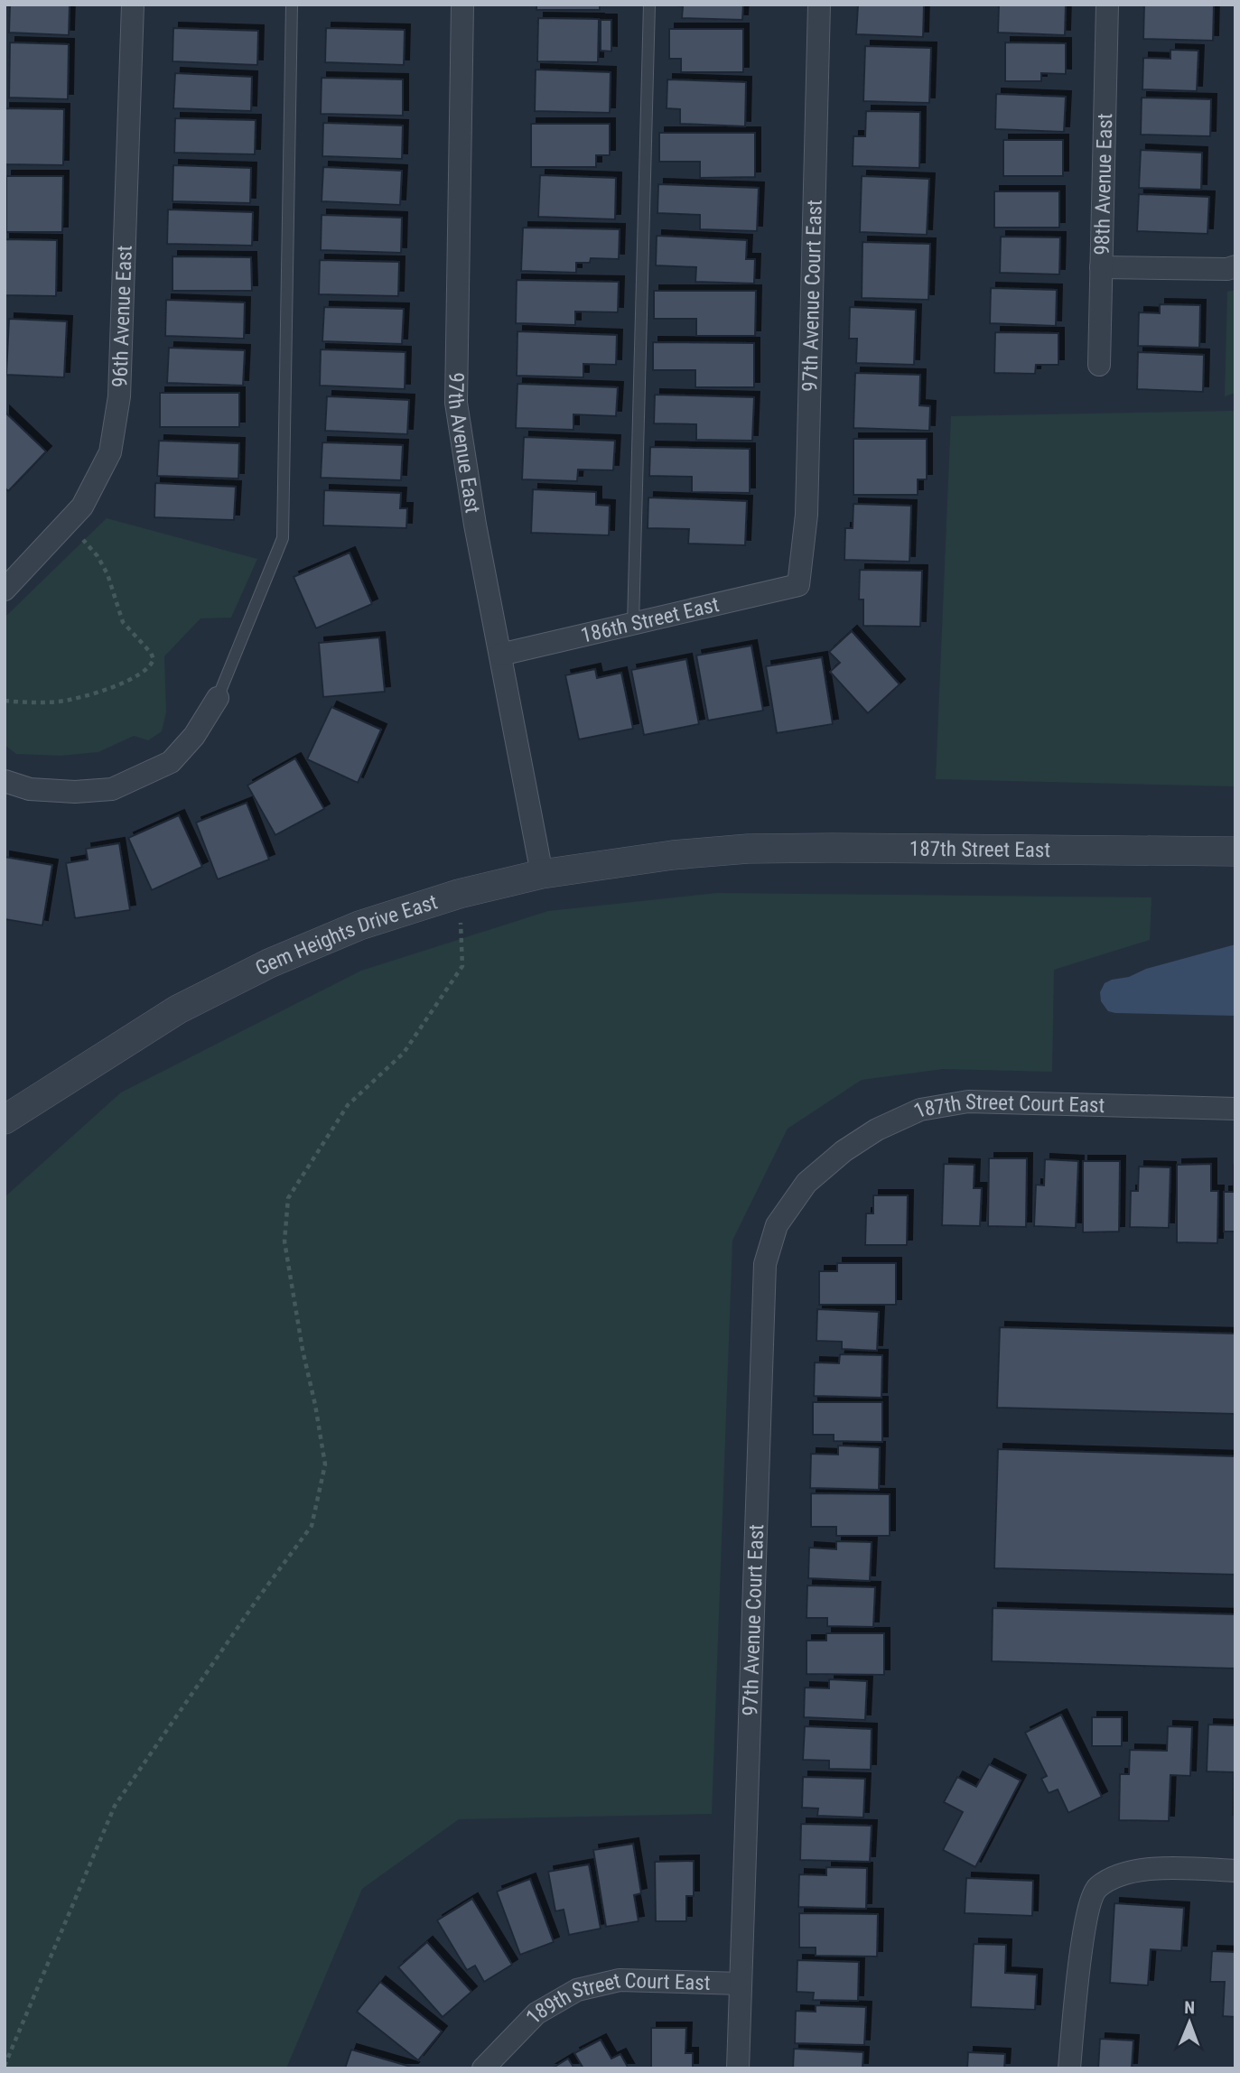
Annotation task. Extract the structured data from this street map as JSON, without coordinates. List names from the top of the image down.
{
  "streets": {
    "street": [
      "98th Avenue East",
      "97th Avenue Court East",
      "96th Avenue East",
      "97th Avenue East",
      "186th Street East",
      "187th Street East",
      "Gem Heights Drive East",
      "187th Street Court East",
      "189th Street Court East"
    ]
  },
  "crossings": [
    ["97th Avenue Court East", "186th Street East"],
    ["97th Avenue Court East", "187th Street Court East"],
    ["97th Avenue Court East", "189th Street Court East"],
    ["97th Avenue East", "186th Street East"],
    ["97th Avenue East", "Gem Heights Drive East"],
    ["187th Street East", "Gem Heights Drive East"]
  ],
  "north": "top"
}
